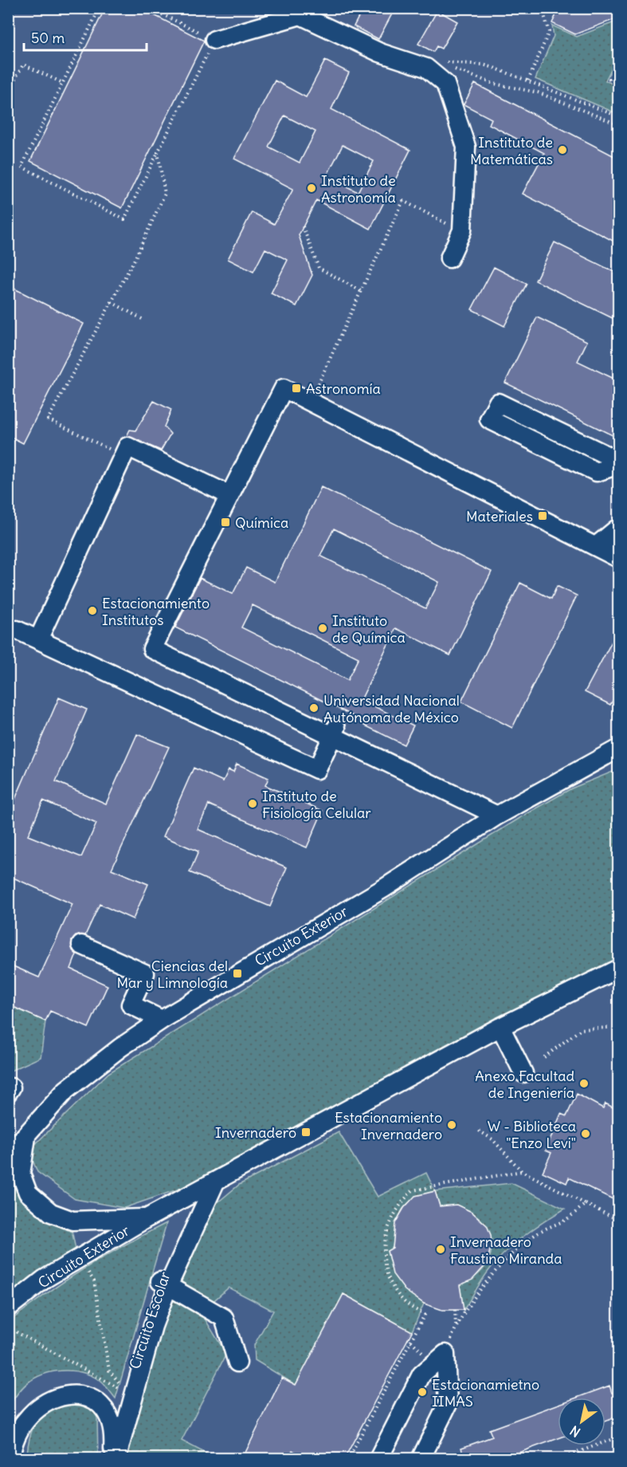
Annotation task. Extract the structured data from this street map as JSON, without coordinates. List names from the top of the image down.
{
  "streets": {
    "street": ["Circuito Exterior", "Circuito Escolar"]
  },
  "crossings": [
    ["Circuito Exterior", "Circuito Escolar"]
  ],
  "places": {
    "other": [
      "Instituto de Matemáticas",
      "Instituto de Astronomía",
      "Estacionamiento Institutos",
      "Instituto de Química",
      "Universidad Nacional Autónoma de México",
      "Instituto de Fisiología Celular",
      "Anexo Facultad de Ingeniería",
      "Estacionamiento Invernadero",
      "W - Biblioteca \"Enzo Levi\"",
      "Invernadero Faustino Miranda",
      "Estacionamietno IIMAS"
    ],
    "transit": [
      "Astronomía",
      "Materiales",
      "Química",
      "Ciencias del Mar y Limnología",
      "Invernadero"
    ]
  },
  "scale_bar": "50 m",
  "north": "bottom left"
}
